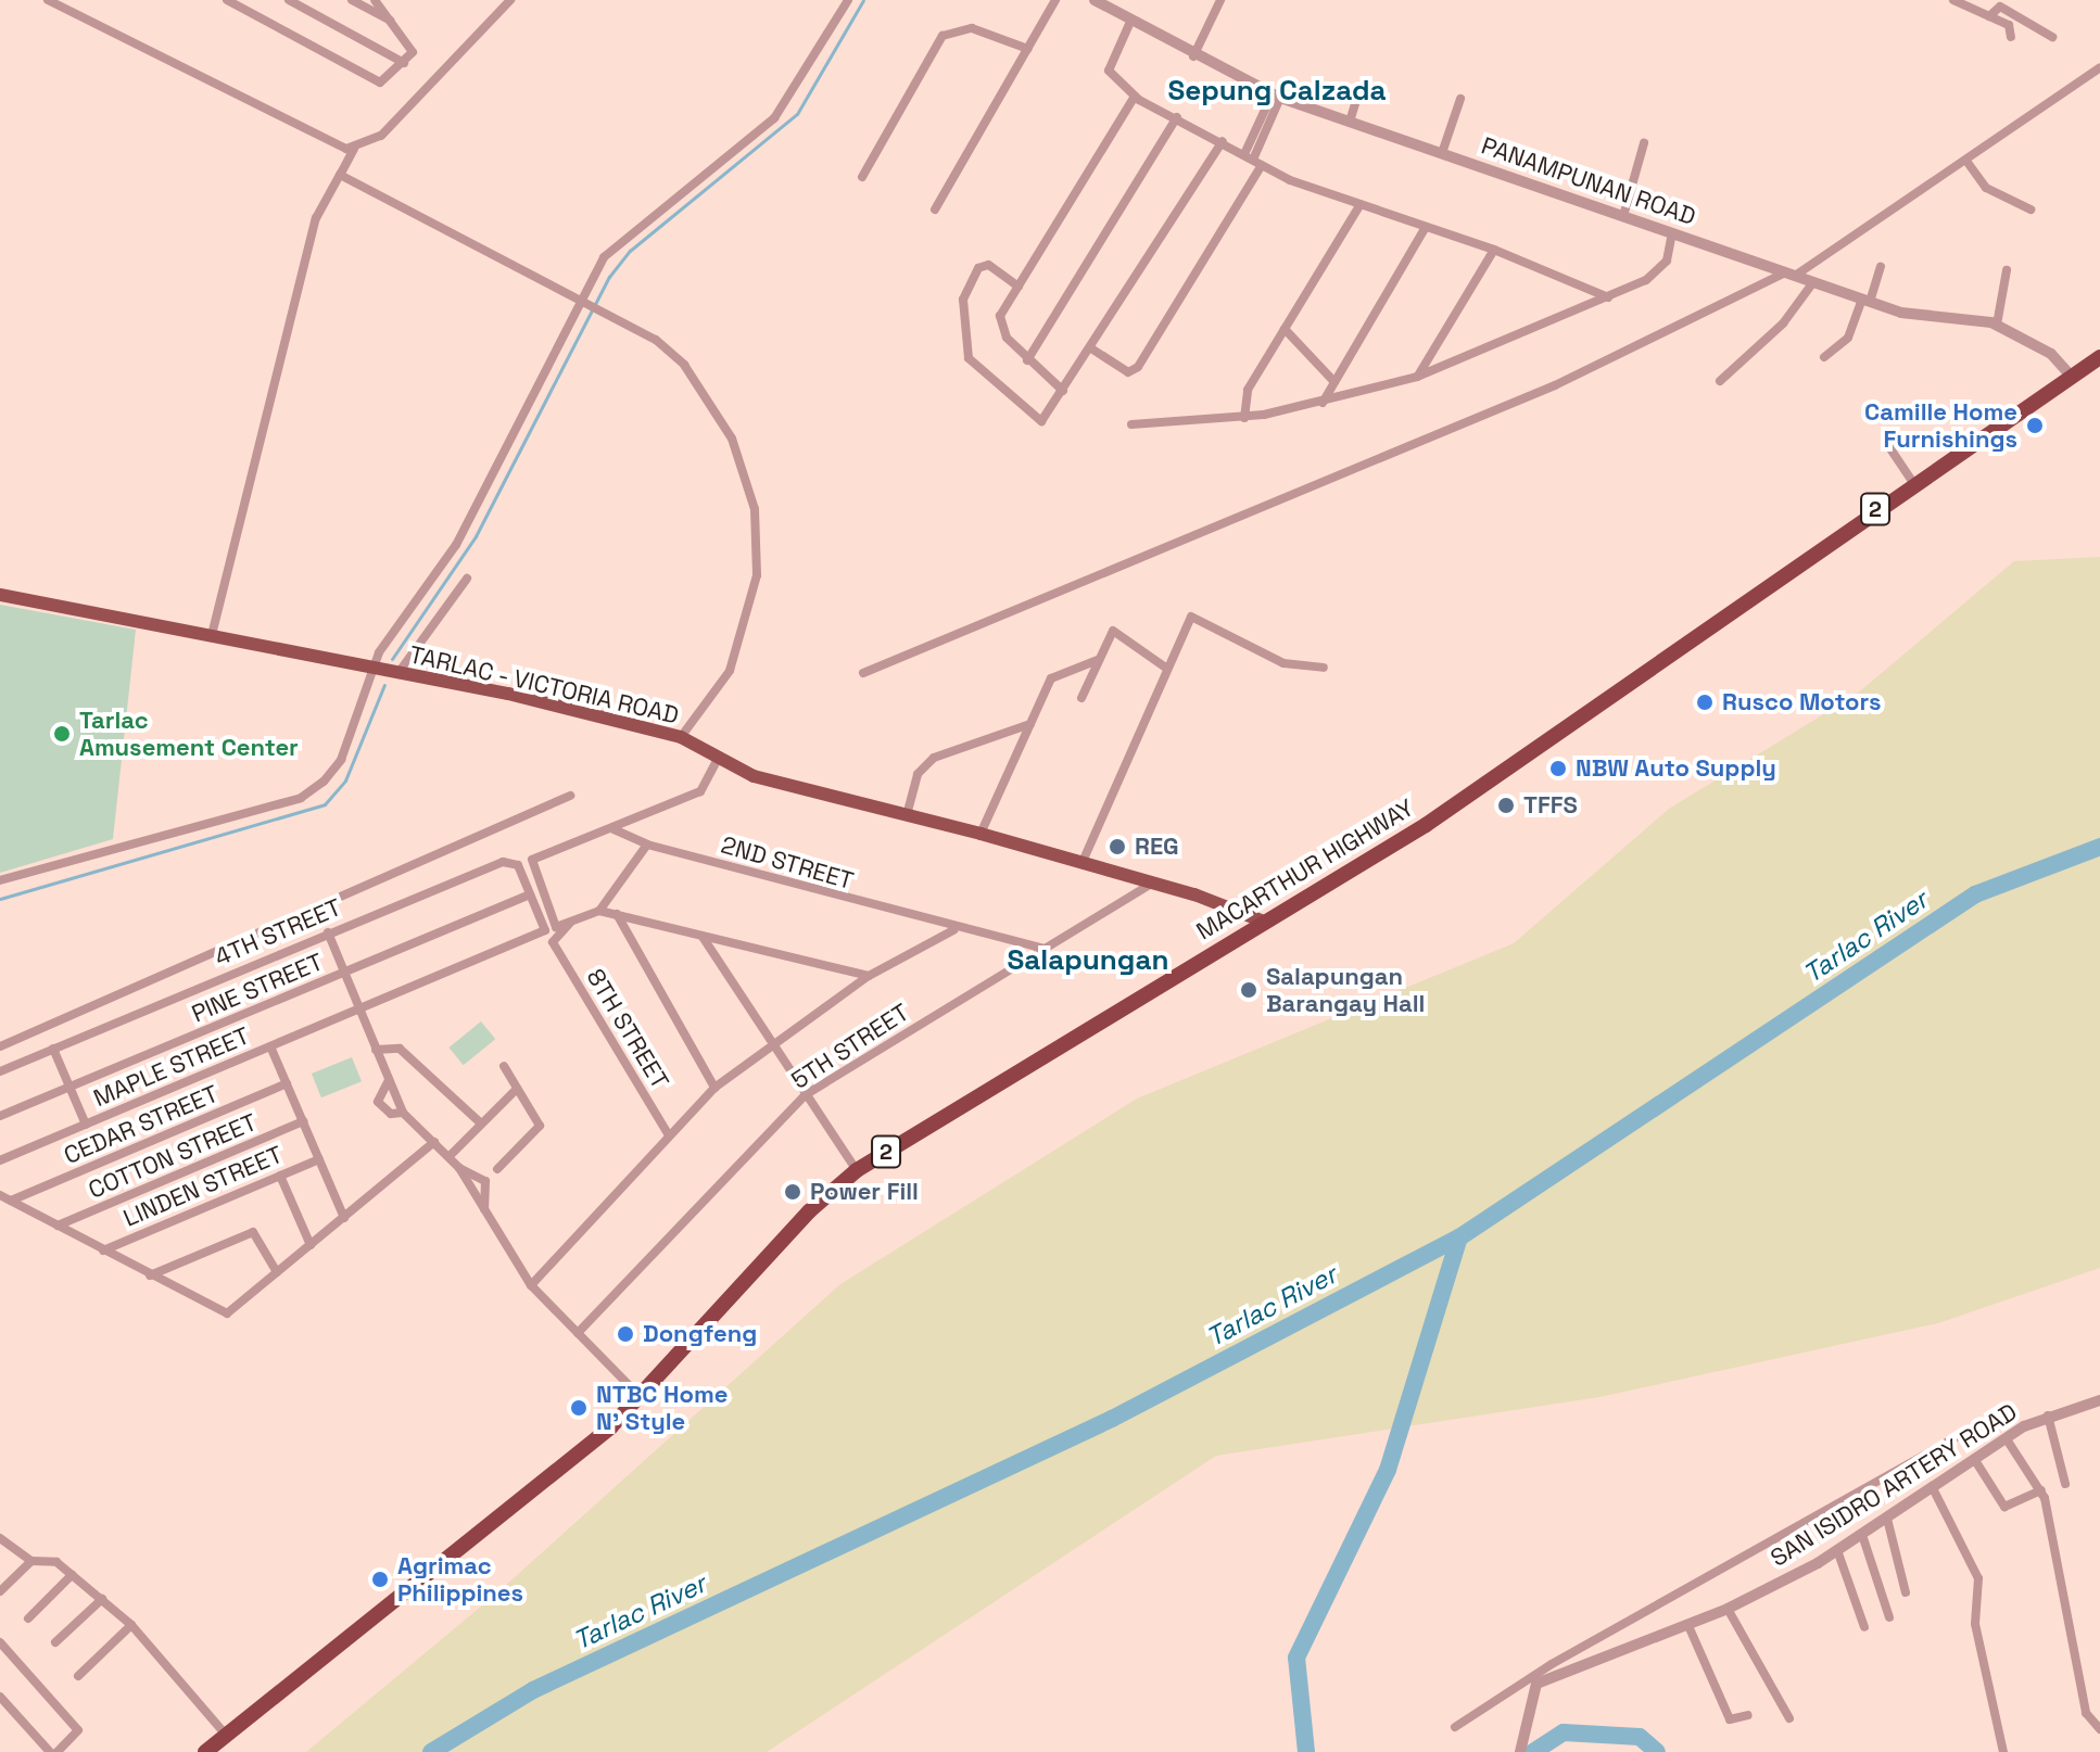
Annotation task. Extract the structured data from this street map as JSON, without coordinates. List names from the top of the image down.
{
  "streets": {
    "highway": ["2", "MACARTHUR HIGHWAY"],
    "main road": ["TARLAC - VICTORIA ROAD"],
    "street": [
      "PANAMPUNAN ROAD",
      "2ND STREET",
      "4TH STREET",
      "PINE STREET",
      "8TH STREET",
      "5TH STREET",
      "MAPLE STREET",
      "CEDAR STREET",
      "COTTON STREET",
      "LINDEN STREET",
      "SAN ISIDRO ARTERY ROAD"
    ]
  },
  "crossings": [
    ["PANAMPUNAN ROAD", "MACARTHUR HIGHWAY"],
    ["TARLAC - VICTORIA ROAD", "MACARTHUR HIGHWAY"],
    ["TARLAC - VICTORIA ROAD", "5TH STREET"],
    ["2ND STREET", "5TH STREET"],
    ["4TH STREET", "PINE STREET"]
  ],
  "districts": ["Sepung Calzada", "Salapungan"],
  "water": ["Tarlac River"],
  "places": [
    "Camille Home Furnishings",
    "Rusco Motors",
    "Tarlac Amusement Center",
    "NBW Auto Supply",
    "TFFS",
    "REG",
    "Salapungan Barangay Hall",
    "Power Fill",
    "Dongfeng",
    "NTBC Home N' Style",
    "Agrimac Philippines"
  ]
}
